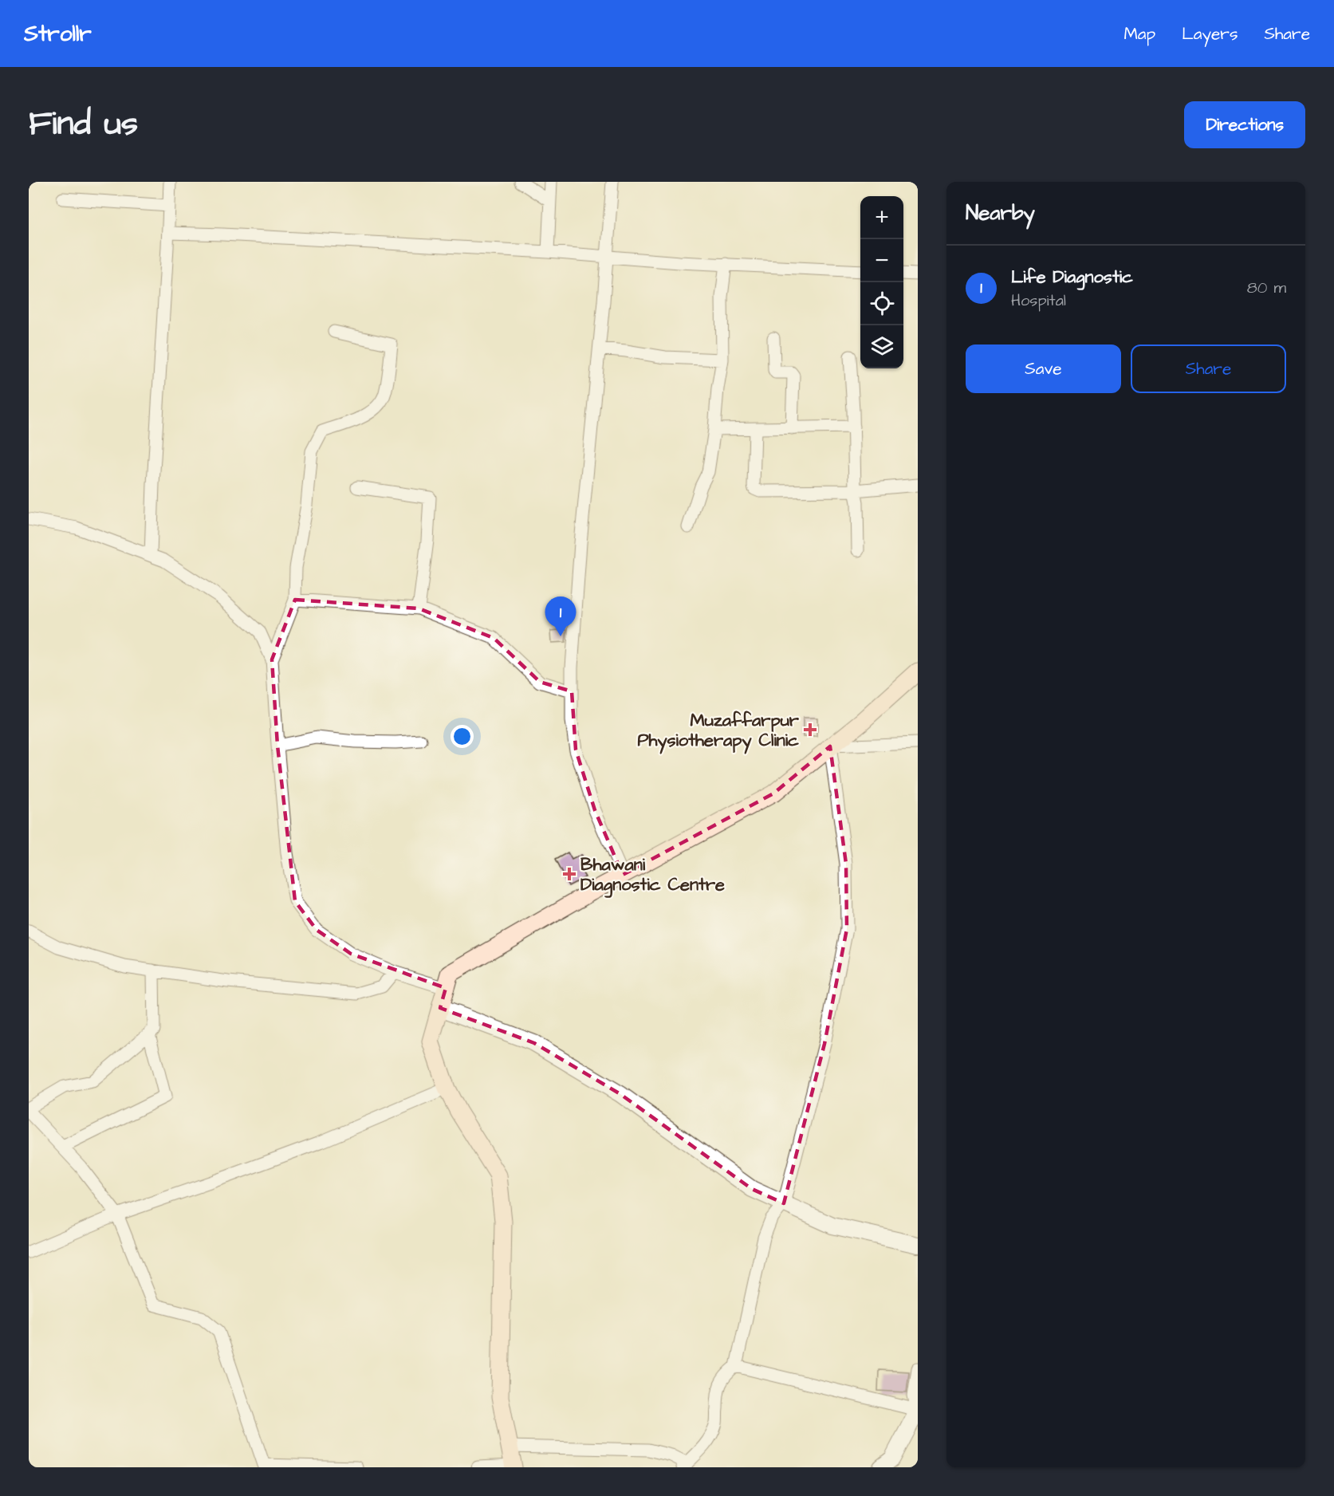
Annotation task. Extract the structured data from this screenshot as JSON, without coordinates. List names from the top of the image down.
{
  "places": {
    "health": ["Muzaffarpur Physiotherapy Clinic", "Bhawani Diagnostic Centre"]
  },
  "page": {
    "header": "Strollr",
    "nav": ["Map", "Layers", "Share"],
    "title": "Find us",
    "buttons": [
      "Directions",
      ["Save", "Share"]
    ],
    "heading": "Nearby",
    "map_buttons": ["+", "−"],
    "list": [
      {
        "mark": "1",
        "name": "Life Diagnostic",
        "note": "Hospital",
        "value": "80 m"
      }
    ],
    "pins": "1"
  }
}
